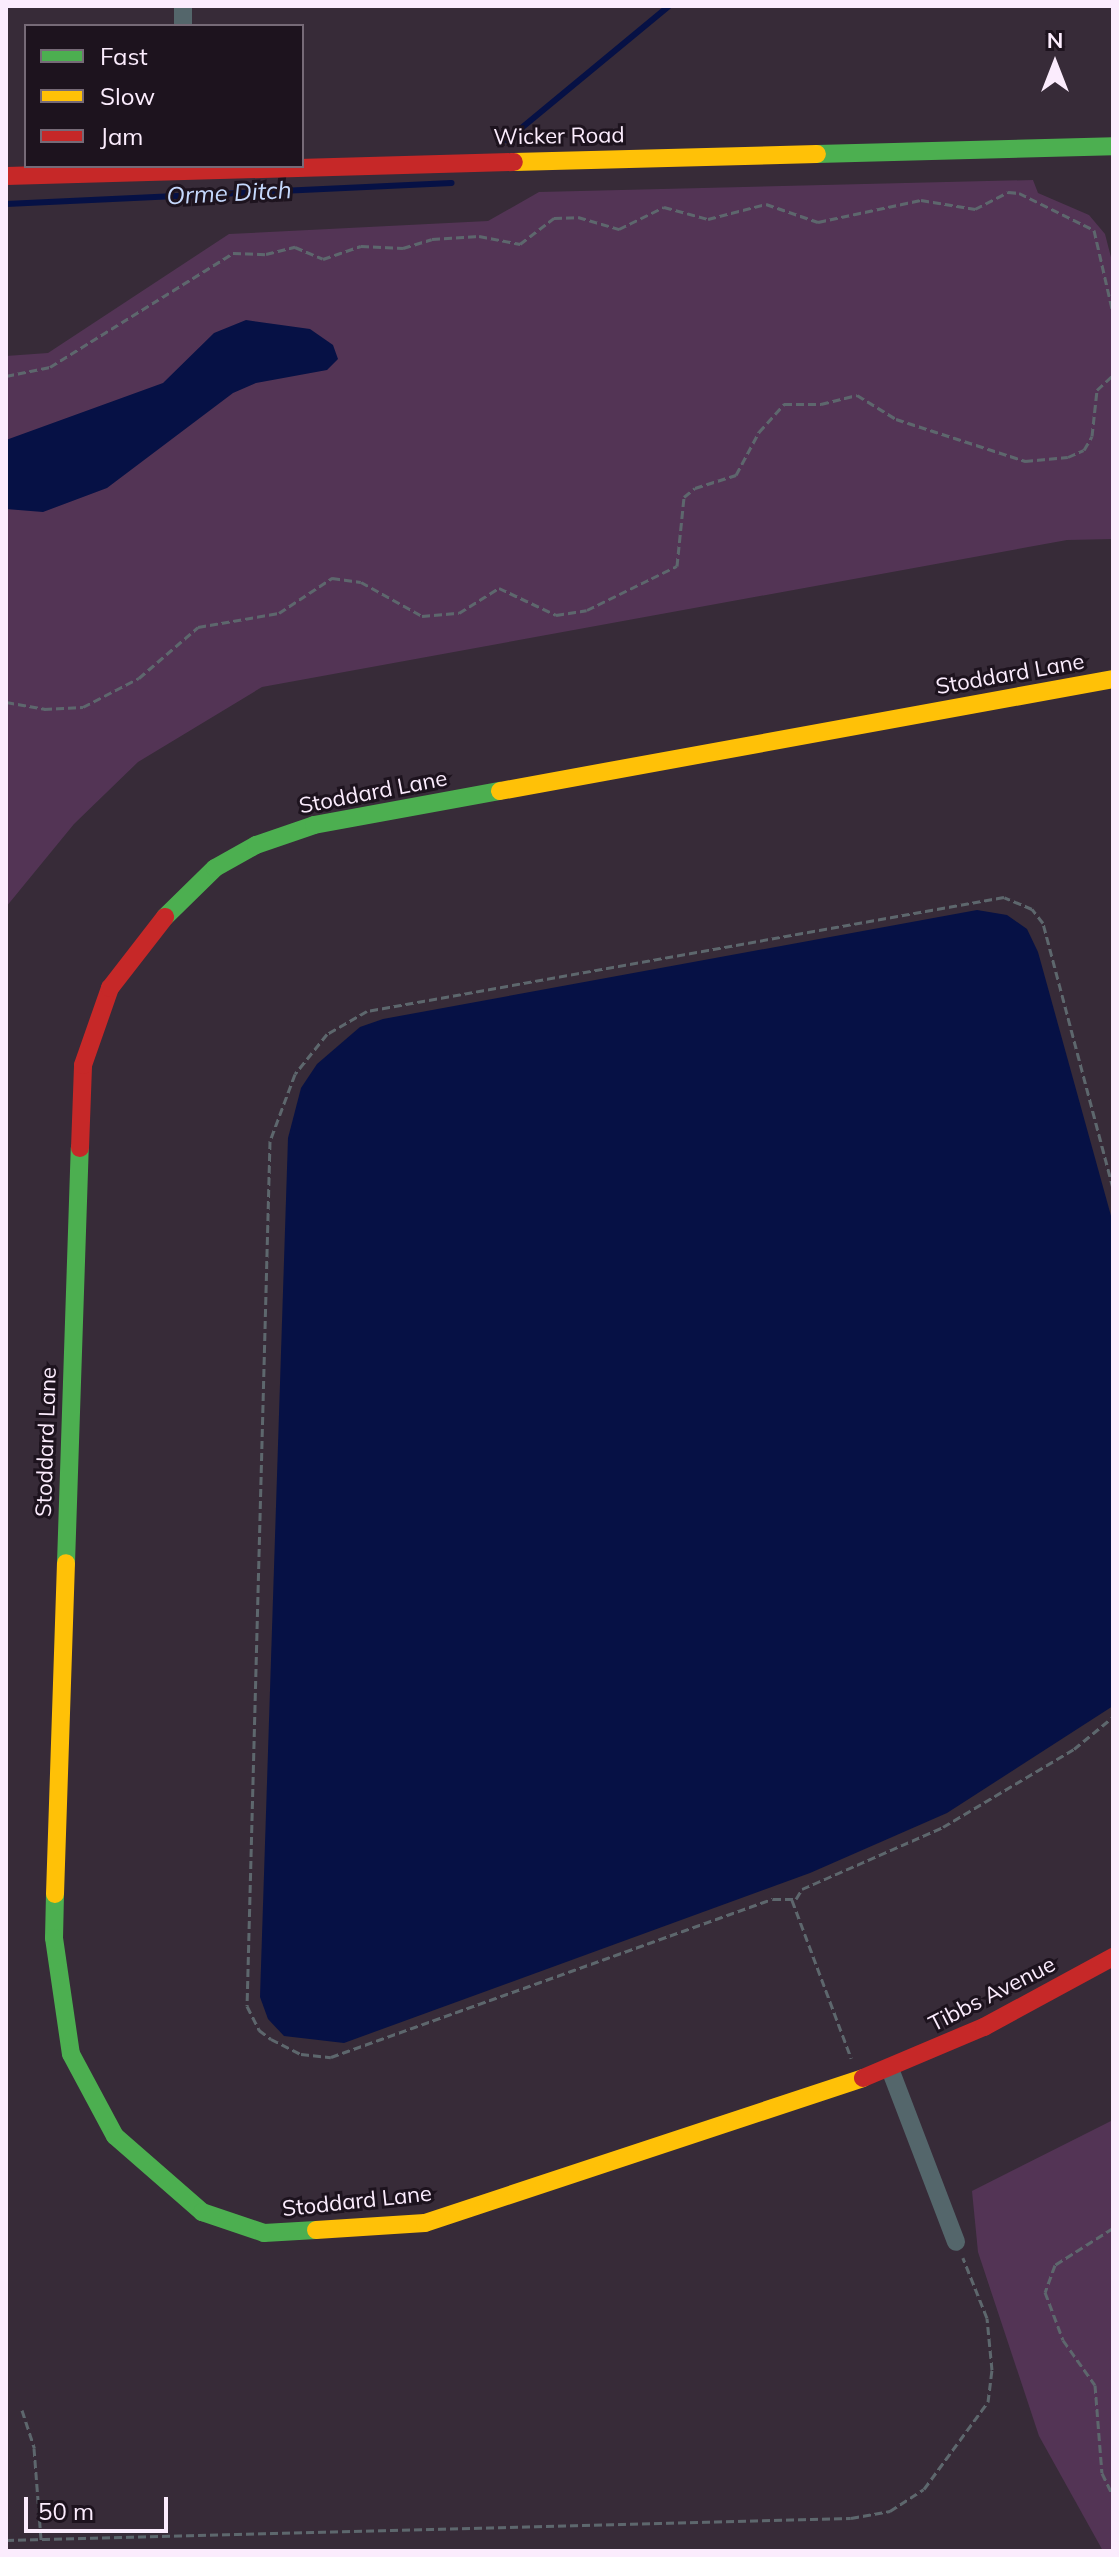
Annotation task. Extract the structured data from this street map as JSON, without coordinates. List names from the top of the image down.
{
  "streets": {
    "street": ["Wicker Road", "Stoddard Lane", "Tibbs Avenue"]
  },
  "crossings": [
    ["Stoddard Lane", "Tibbs Avenue"]
  ],
  "water": ["Orme Ditch"],
  "legend": ["Fast", "Slow", "Jam"],
  "scale_bar": "50 m",
  "north": "top"
}
